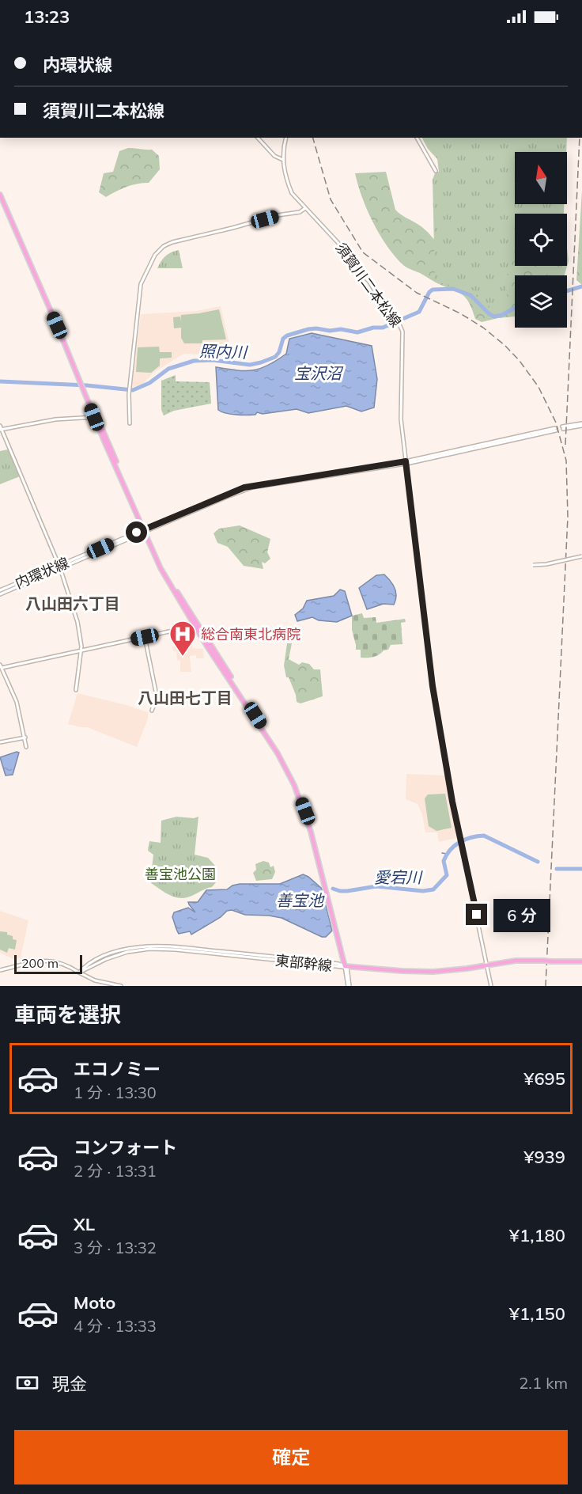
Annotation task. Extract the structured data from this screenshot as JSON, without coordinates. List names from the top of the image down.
{
  "streets": {
    "street": ["須賀川二本松線", "東部幹線"]
  },
  "districts": ["八山田六丁目", "八山田七丁目"],
  "water": [
    "照内川",
    "宝沢沼",
    "愛宕川",
    "善宝池"
  ],
  "parks": ["善宝池公園"],
  "places": {
    "hospital": ["総合南東北病院"]
  },
  "scale_bar": "200 m",
  "north": "top",
  "page": {
    "status": "13:23",
    "banner": ["内環状線", "須賀川二本松線"],
    "bubble": "6 分",
    "scale": "200 m",
    "heading": "車両を選択",
    "list": [
      {
        "name": "エコノミー",
        "note": "1 分 · 13:30",
        "value": "¥695"
      },
      {
        "name": "コンフォート",
        "note": "2 分 · 13:31",
        "value": "¥939"
      },
      {
        "name": "XL",
        "note": "3 分 · 13:32",
        "value": "¥1,180"
      },
      {
        "name": "Moto",
        "note": "4 分 · 13:33",
        "value": "¥1,150"
      }
    ],
    "pay": ["現金", "2.1 km"],
    "buttons": "確定"
  }
}
